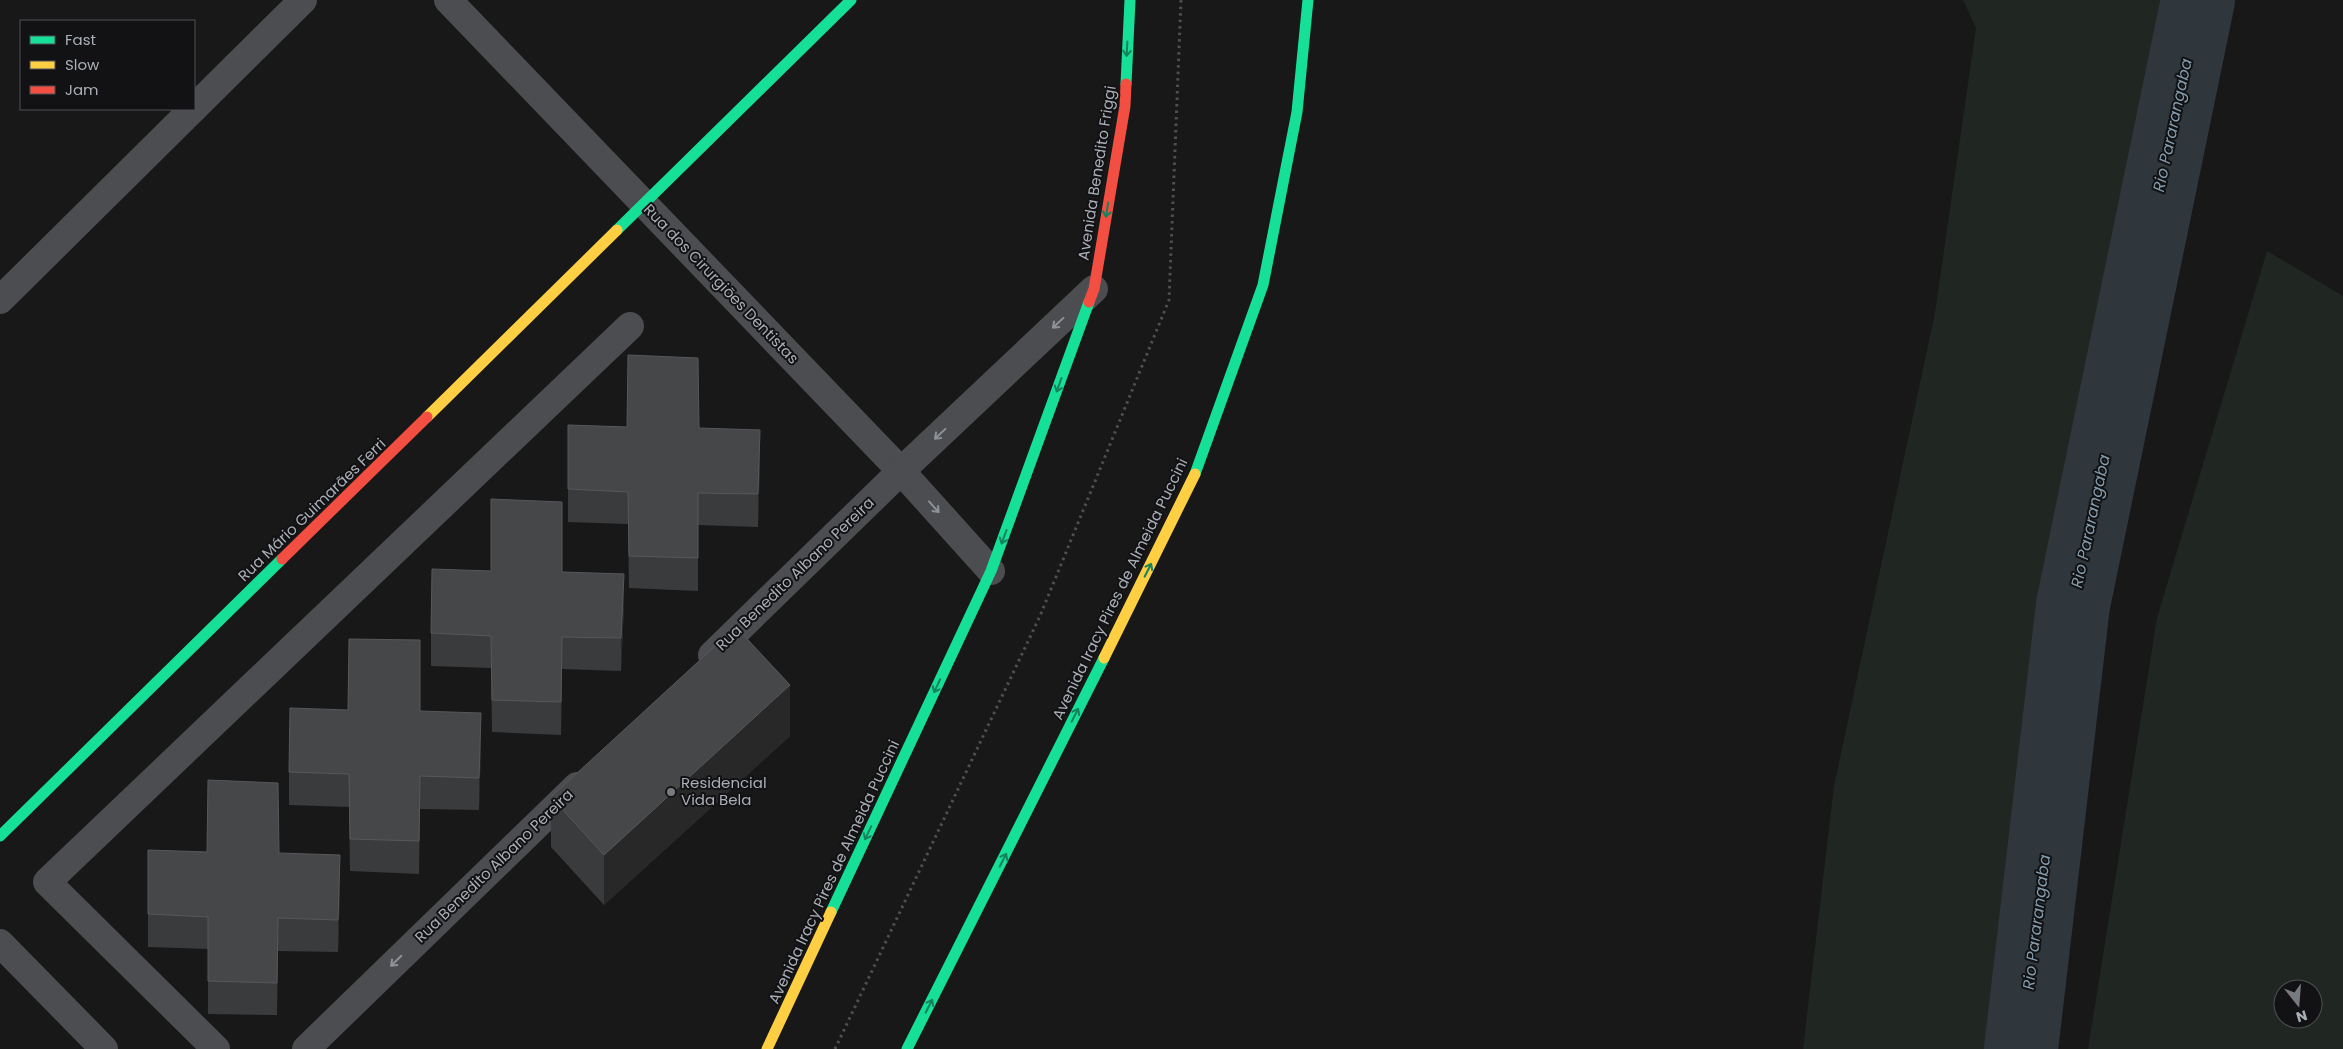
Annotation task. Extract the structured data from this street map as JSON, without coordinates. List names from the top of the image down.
{
  "streets": {
    "main road": ["Avenida Benedito Friggi", "Rua Mário Guimarães Ferri", "Avenida Iracy Pires de Almeida Puccini"],
    "street": ["Rua dos Cirurgiões Dentistas", "Rua Benedito Albano Pereira"]
  },
  "crossings": [
    ["Avenida Benedito Friggi", "Rua Benedito Albano Pereira"],
    ["Avenida Benedito Friggi", "Avenida Iracy Pires de Almeida Puccini"],
    ["Rua dos Cirurgiões Dentistas", "Rua Mário Guimarães Ferri"],
    ["Rua dos Cirurgiões Dentistas", "Rua Benedito Albano Pereira"],
    ["Rua dos Cirurgiões Dentistas", "Avenida Iracy Pires de Almeida Puccini"],
    ["Rua Benedito Albano Pereira", "Avenida Iracy Pires de Almeida Puccini"]
  ],
  "one_way": ["Avenida Benedito Friggi", "Rua Benedito Albano Pereira"],
  "water": ["Rio Pararangaba"],
  "places": ["Residencial Vida Bela"],
  "legend": ["Fast", "Slow", "Jam"],
  "north": "bottom"
}
